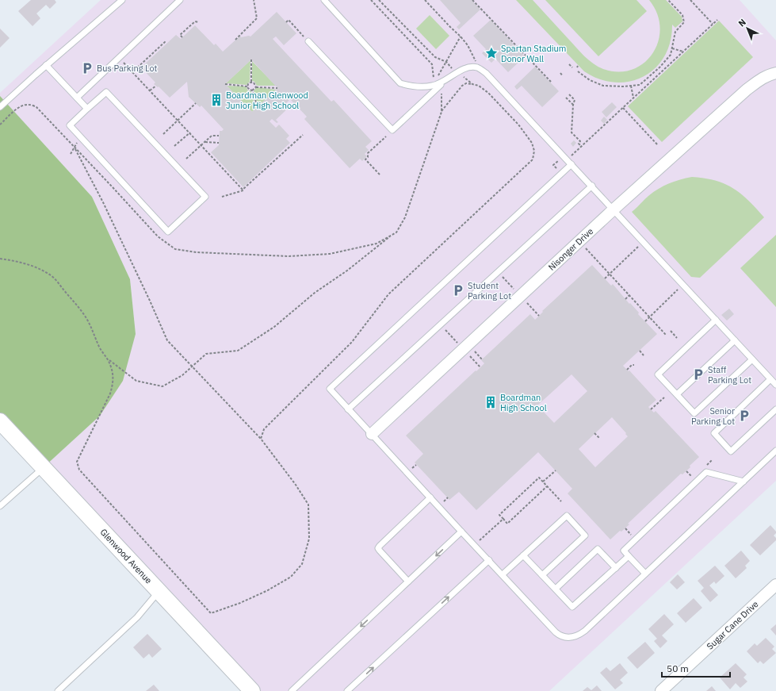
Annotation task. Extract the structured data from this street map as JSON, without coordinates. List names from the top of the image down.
{
  "streets": {
    "street": ["Nisonger Drive", "Glenwood Avenue", "Sugar Cane Drive"]
  },
  "places": {
    "place": ["Spartan Stadium Donor Wall"],
    "parking": [
      "Bus Parking Lot",
      "Student Parking Lot",
      "Staff Parking Lot",
      "Senior Parking Lot"
    ],
    "building": ["Boardman Glenwood Junior High School", "Boardman High School"]
  },
  "scale_bar": "50 m",
  "north": "top left"
}
